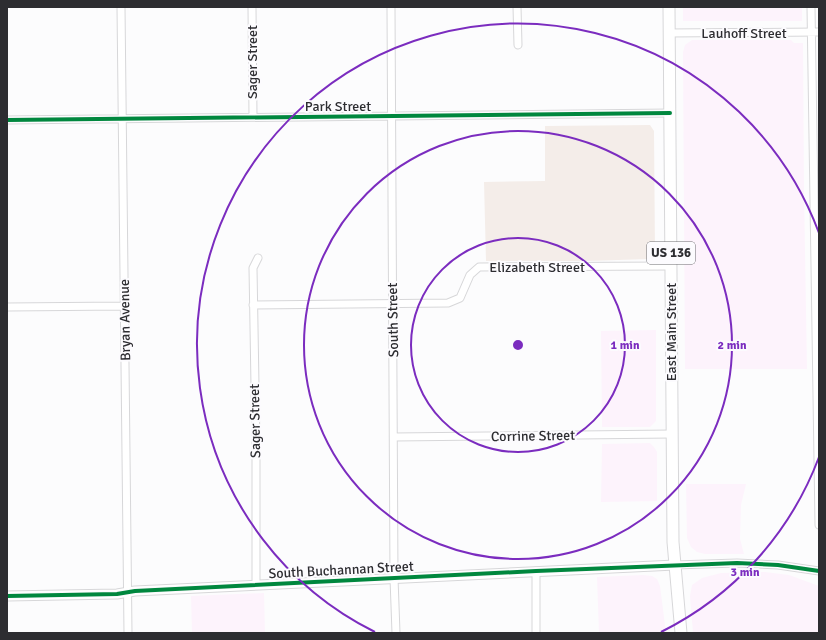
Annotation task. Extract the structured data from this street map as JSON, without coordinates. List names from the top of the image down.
{
  "streets": {
    "main road": ["US 136", "East Main Street"],
    "street": [
      "Lauhoff Street",
      "Sager Street",
      "Park Street",
      "Elizabeth Street",
      "Bryan Avenue",
      "South Street",
      "Corrine Street",
      "South Buchannan Street"
    ]
  },
  "crossings": [
    ["Lauhoff Street", "East Main Street"],
    ["Sager Street", "Park Street"],
    ["Sager Street", "Elizabeth Street"],
    ["Sager Street", "South Buchannan Street"],
    ["Park Street", "Bryan Avenue"],
    ["Park Street", "South Street"],
    ["Park Street", "East Main Street"],
    ["Elizabeth Street", "South Street"],
    ["Elizabeth Street", "East Main Street"],
    ["Bryan Avenue", "South Buchannan Street"],
    ["South Street", "Corrine Street"],
    ["South Street", "South Buchannan Street"],
    ["East Main Street", "Corrine Street"],
    ["East Main Street", "South Buchannan Street"]
  ],
  "rings": ["1 min", "2 min", "3 min"]
}
